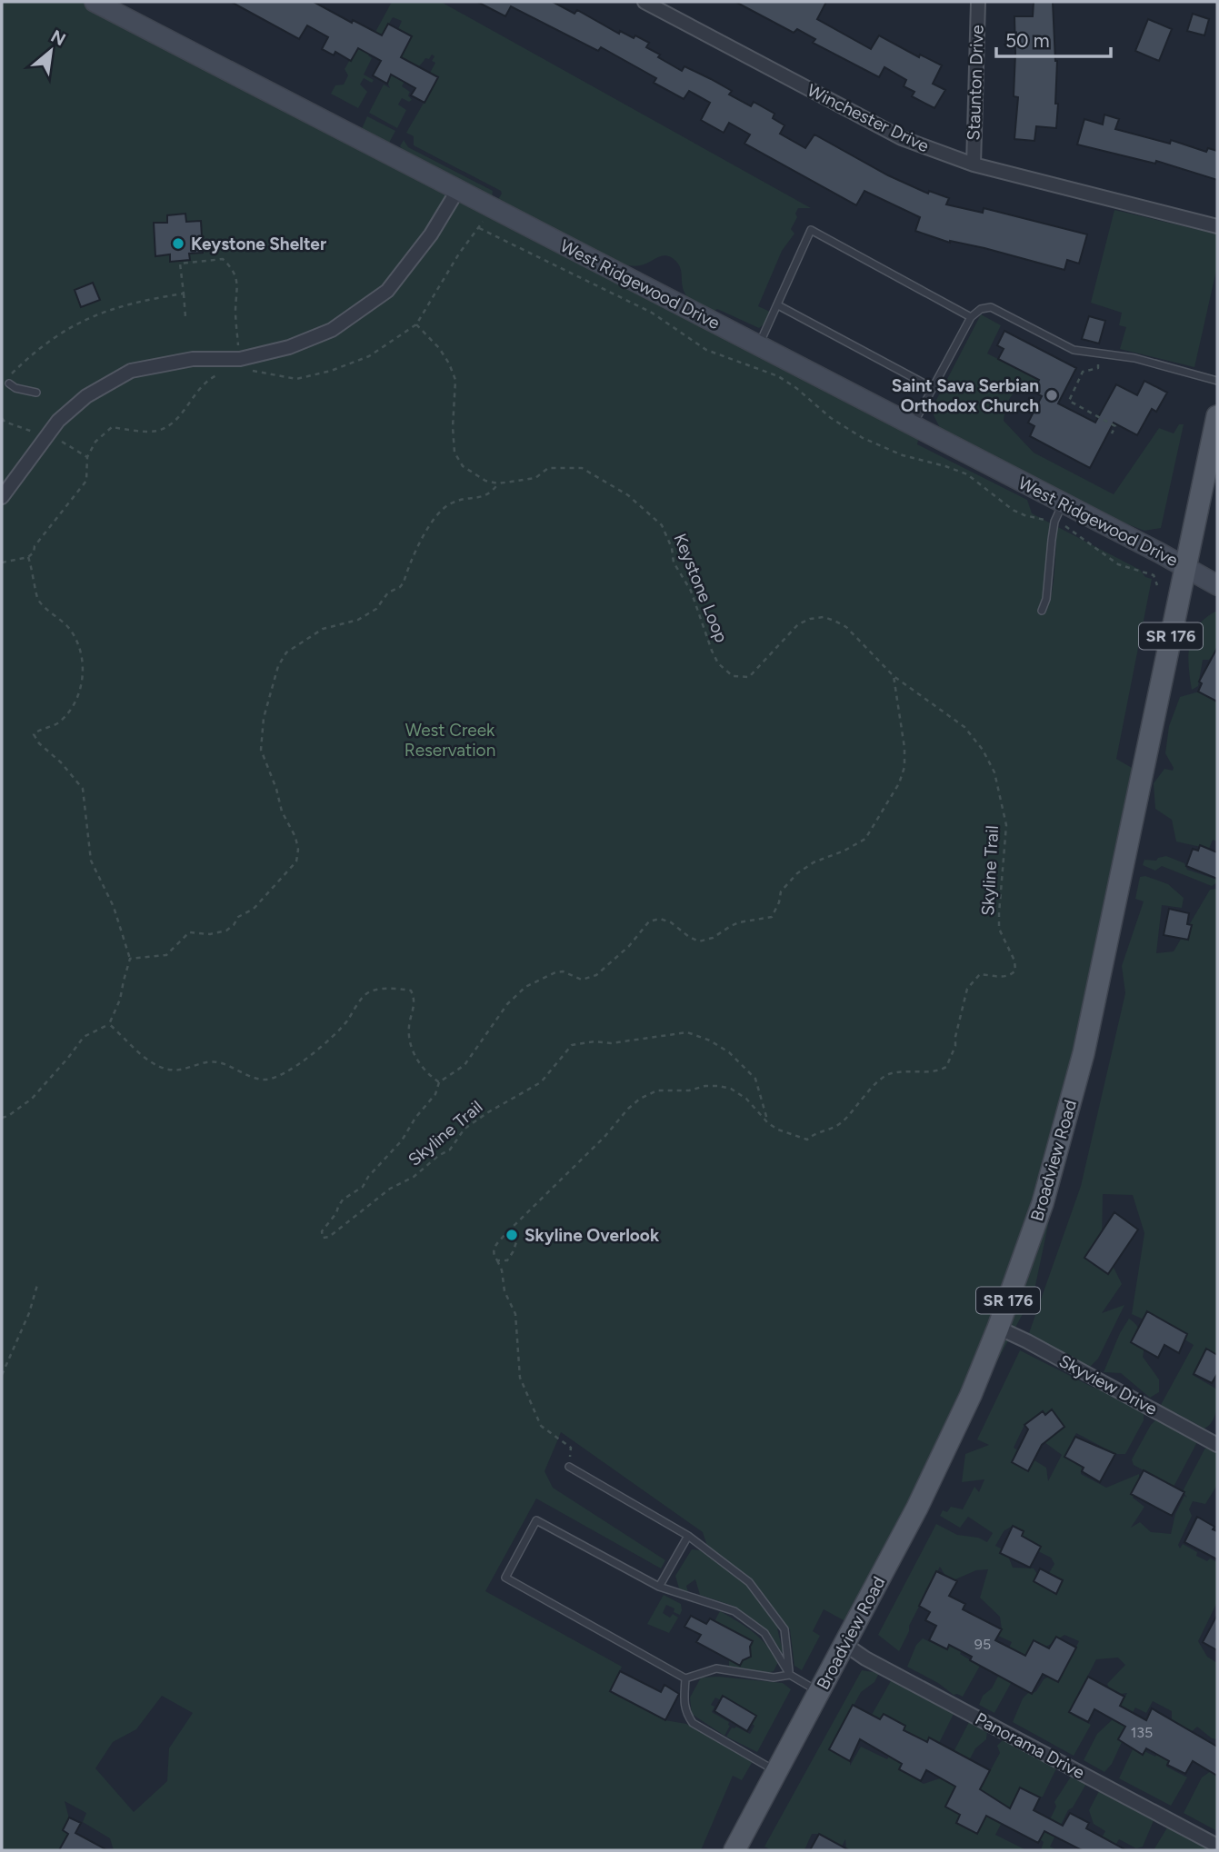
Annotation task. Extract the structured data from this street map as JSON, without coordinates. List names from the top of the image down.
{
  "streets": {
    "main road": ["SR 176", "Broadview Road"],
    "street": [
      "Staunton Drive",
      "Winchester Drive",
      "West Ridgewood Drive",
      "Skyview Drive",
      "Panorama Drive"
    ],
    "path": ["Keystone Loop", "Skyline Trail"]
  },
  "crossings": [
    ["Staunton Drive", "Winchester Drive"],
    ["West Ridgewood Drive", "Broadview Road"],
    ["Keystone Loop", "Skyline Trail"],
    ["Broadview Road", "Skyview Drive"],
    ["Broadview Road", "Panorama Drive"]
  ],
  "parks": ["West Creek Reservation"],
  "places": ["Keystone Shelter", "Saint Sava Serbian Orthodox Church", "Skyline Overlook"],
  "house_numbers": ["95", "135"],
  "scale_bar": "50 m",
  "north": "top right"
}
